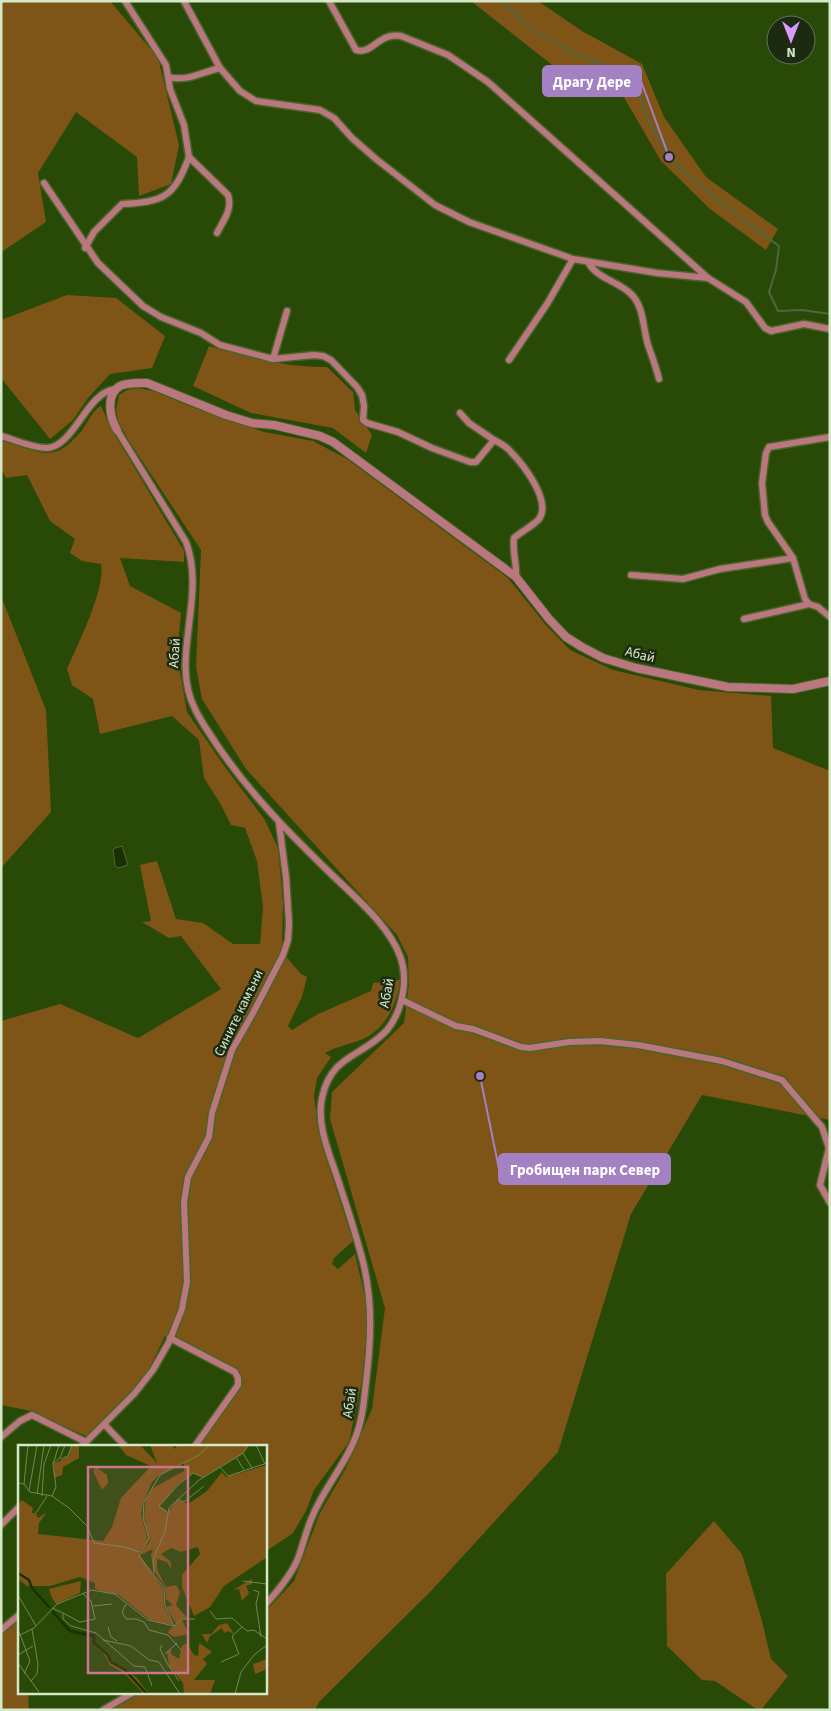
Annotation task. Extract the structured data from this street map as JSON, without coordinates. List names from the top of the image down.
{
  "streets": {
    "street": ["Абай", "Сините камъни"]
  },
  "crossings": [
    ["Абай", "Сините камъни"]
  ],
  "places": ["Драгу Дере", "Гробищен парк Север"],
  "north": "bottom"
}
